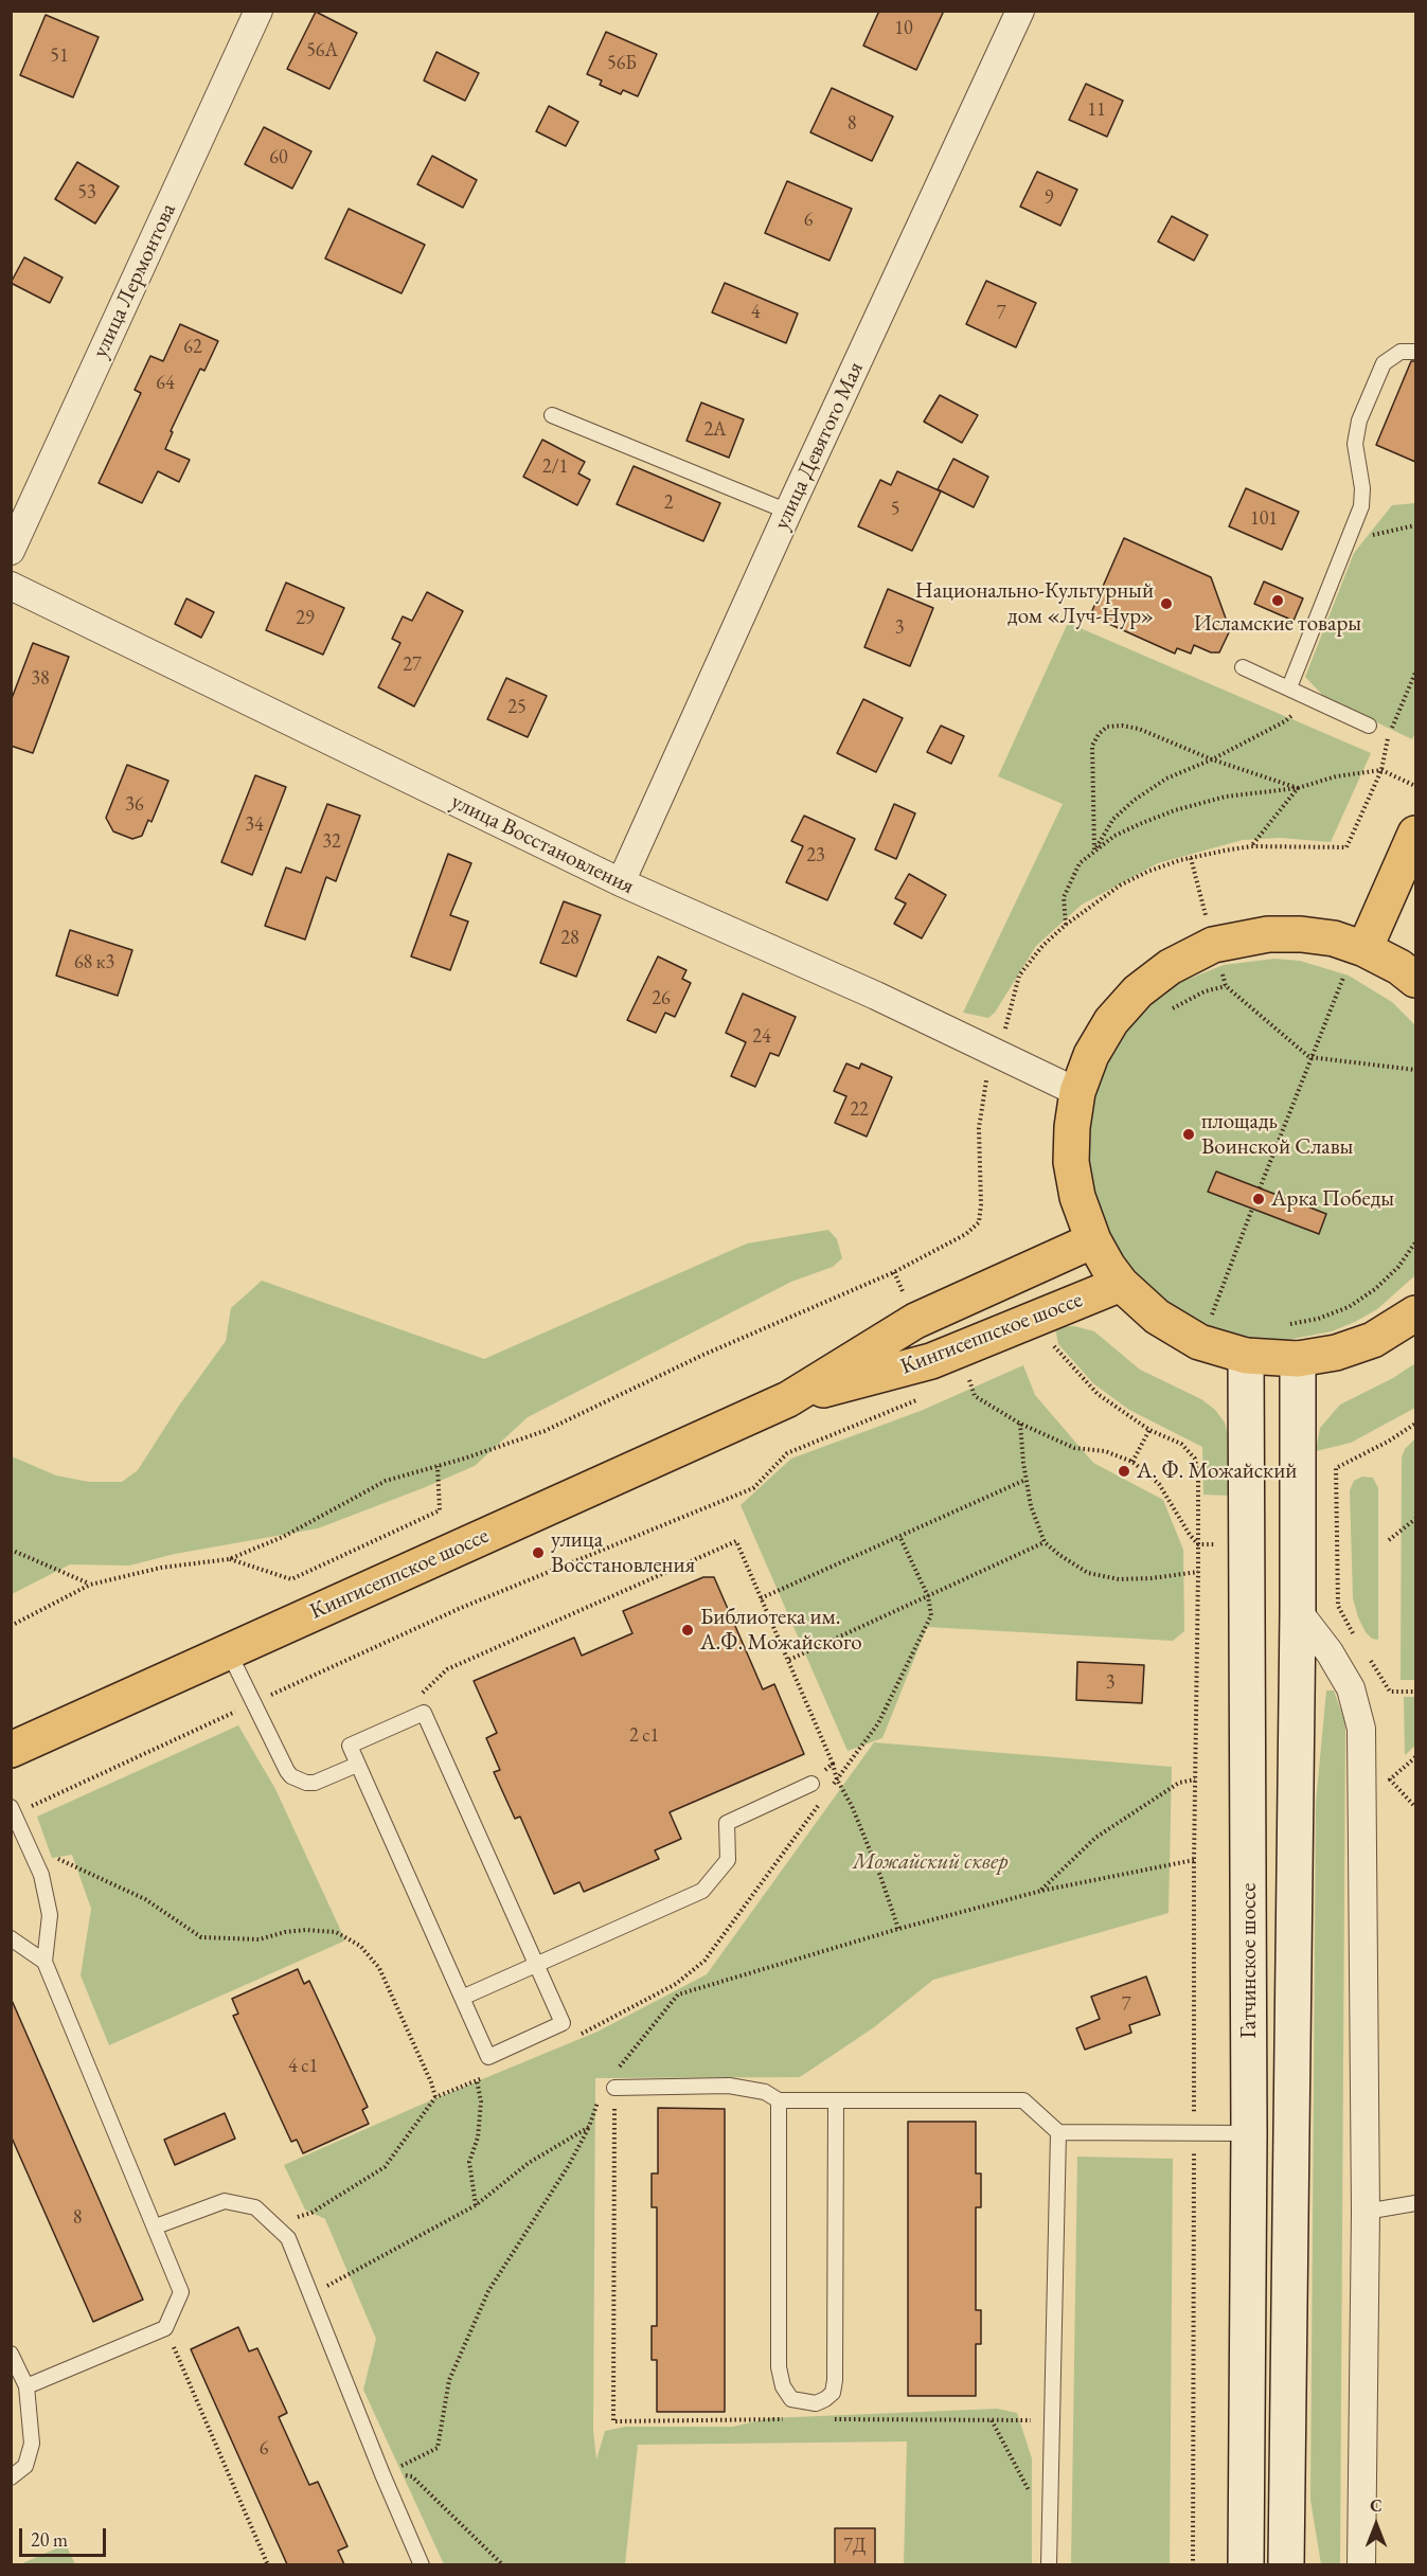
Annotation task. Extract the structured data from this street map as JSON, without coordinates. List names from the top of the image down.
{
  "streets": {
    "main road": ["Кингисеппское шоссе", "Гатчинское шоссе"],
    "street": ["улица Лермонтова", "улица Девятого Мая", "улица Восстановления"]
  },
  "crossings": [
    ["улица Девятого Мая", "улица Восстановления"]
  ],
  "parks": ["Можайский сквер"],
  "places": [
    "Исламские товары",
    "Национально-Культурный дом «Луч-Нур»",
    "площадь Воинской Славы",
    "Арка Победы",
    "А. Ф. Можайский",
    "улица Восстановления",
    "Библиотека им. А.Ф. Можайского"
  ],
  "house_numbers": [
    "10",
    "56А",
    "51",
    "56Б",
    "11",
    "8",
    "60",
    "53",
    "9",
    "6",
    "4",
    "7",
    "62",
    "64",
    "2А",
    "2/1",
    "2",
    "5",
    "101",
    "29",
    "3",
    "27",
    "38",
    "25",
    "36",
    "34",
    "32",
    "23",
    "28",
    "68 к3",
    "26",
    "24",
    "22",
    "3",
    "2 с1",
    "7",
    "4 с1",
    "8",
    "6",
    "7Д"
  ],
  "scale_bar": "20 m",
  "north": "top"
}
